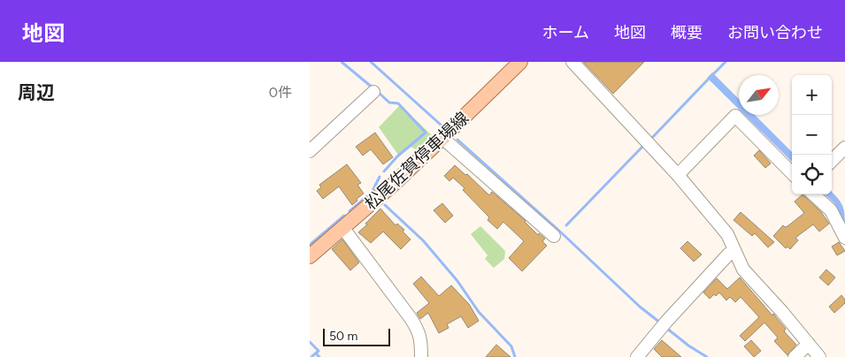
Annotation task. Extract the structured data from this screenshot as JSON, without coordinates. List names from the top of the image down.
{
  "streets": {
    "main road": ["松尾佐賀停車場線"]
  },
  "scale_bar": "50 m",
  "north": "top right",
  "page": {
    "header": "地図",
    "nav": [
      "ホーム",
      "地図",
      "概要",
      "お問い合わせ"
    ],
    "heading": ["周辺", "0件"],
    "map_buttons": ["+", "−"],
    "scale": "50 m"
  }
}
